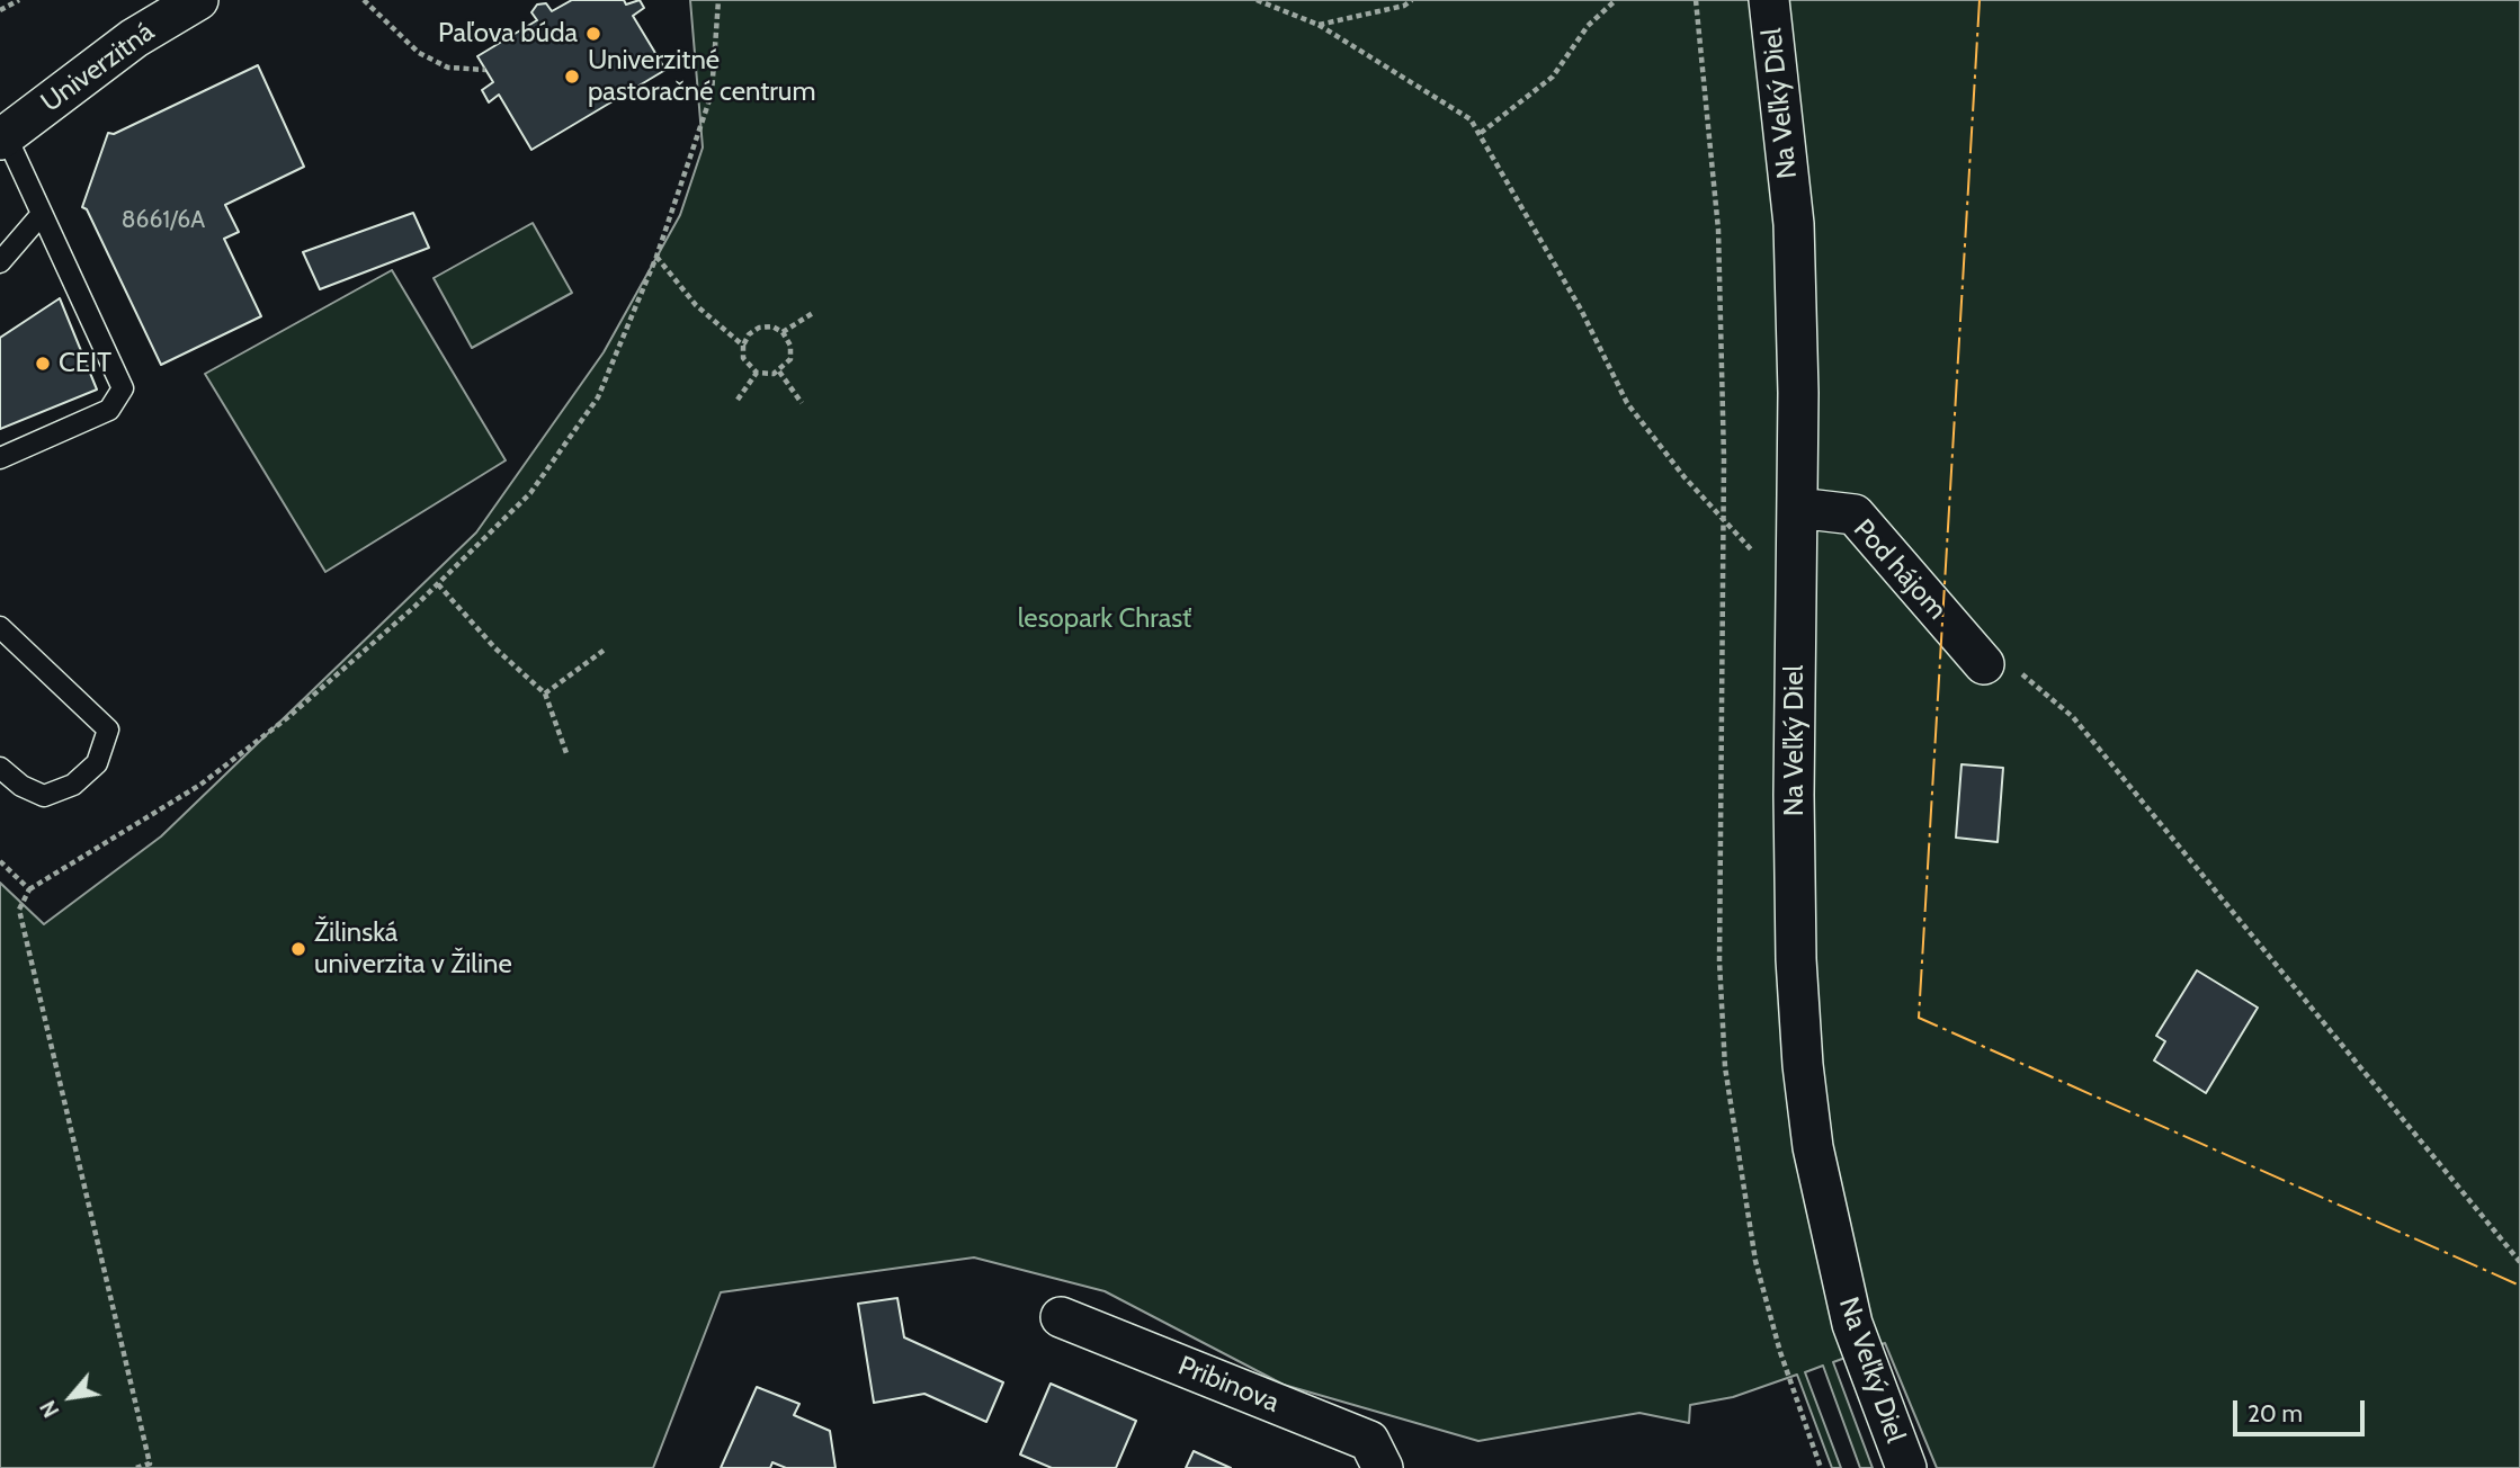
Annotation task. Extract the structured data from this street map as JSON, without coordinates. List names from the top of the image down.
{
  "streets": {
    "street": [
      "Univerzitná",
      "Na Veľký Diel",
      "Pod hájom",
      "Pribinova"
    ]
  },
  "crossings": [
    ["Na Veľký Diel", "Pod hájom"]
  ],
  "parks": ["lesopark Chrasť"],
  "places": [
    "Paľova búda",
    "Univerzitné pastoračné centrum",
    "CEIT",
    "Žilinská univerzita v Žiline"
  ],
  "house_numbers": ["8661/6A"],
  "scale_bar": "20 m",
  "north": "bottom left"
}
